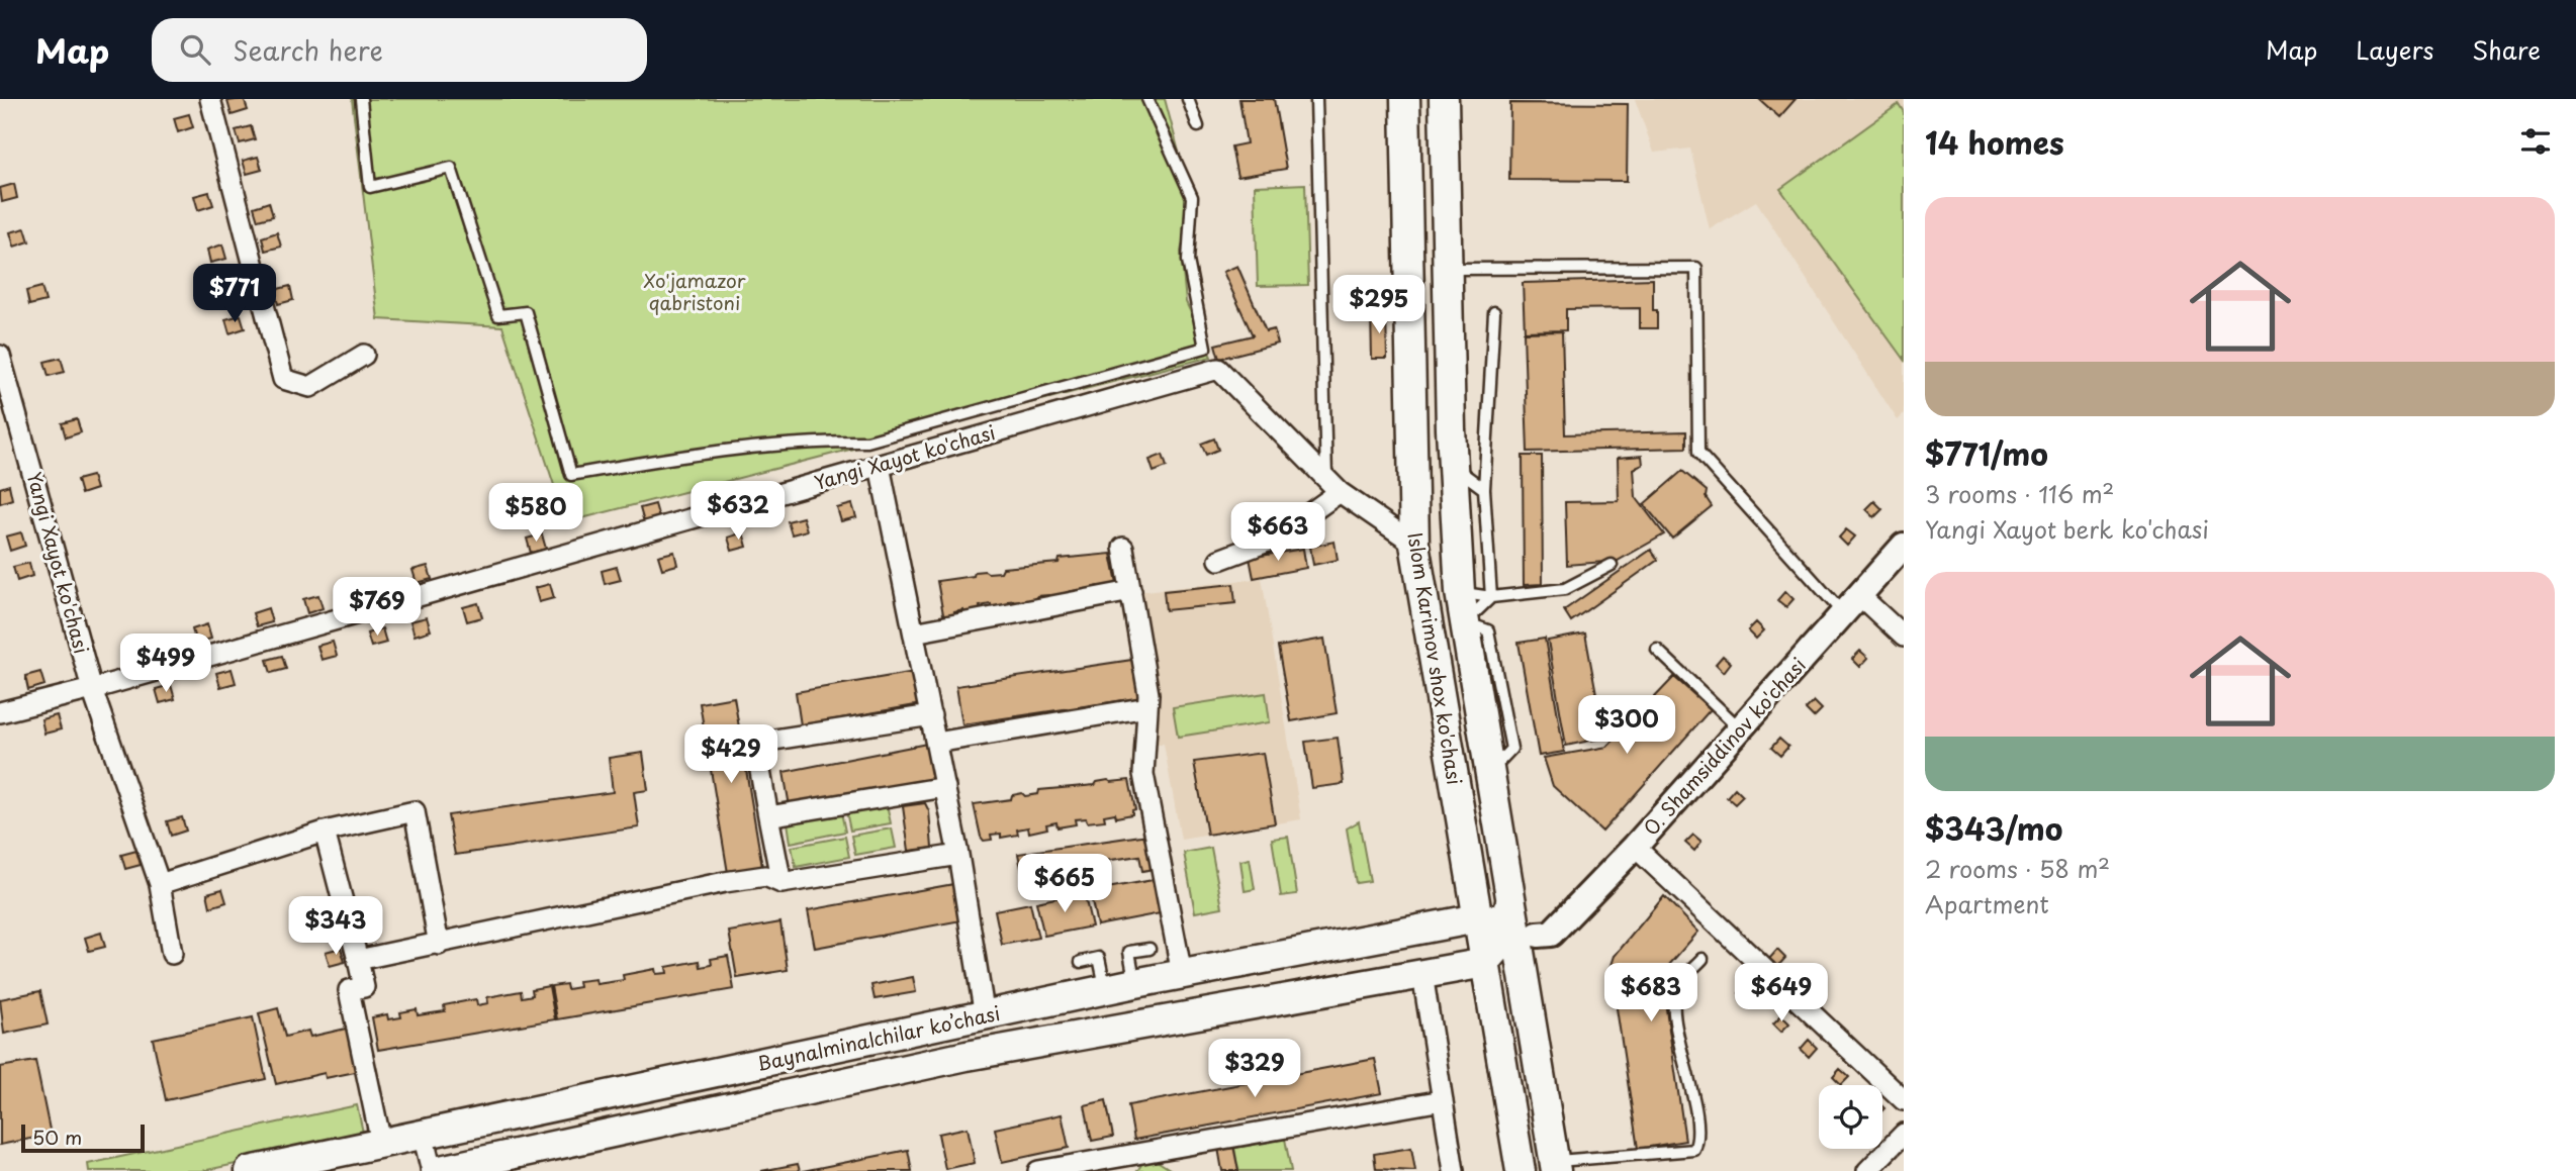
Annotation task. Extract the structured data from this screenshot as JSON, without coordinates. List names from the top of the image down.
{
  "streets": {
    "main road": ["Islom Karimov shox ko'chasi", "Baynalminalchilar ko’chasi"],
    "street": ["Yangi Xayot ko'chasi", "O. Shamsiddinov ko'chasi"]
  },
  "crossings": [
    ["Yangi Xayot ko'chasi", "Islom Karimov shox ko'chasi"],
    ["Islom Karimov shox ko'chasi", "Baynalminalchilar ko’chasi"],
    ["O. Shamsiddinov ko'chasi", "Baynalminalchilar ko’chasi"]
  ],
  "parks": ["Xo'jamazor qabristoni"],
  "scale_bar": "50 m",
  "page": {
    "header": "Map",
    "search": "Search here",
    "nav": ["Map", "Layers", "Share"],
    "heading": "14 homes",
    "list": [
      {
        "name": "$771/mo",
        "note": "3 rooms · 116 m² · Yangi Xayot berk ko'chasi"
      },
      {
        "name": "$343/mo",
        "note": "2 rooms · 58 m² · Apartment"
      }
    ],
    "price": [
      "$771",
      "$295",
      "$632",
      "$580",
      "$663",
      "$769",
      "$499",
      "$300",
      "$429",
      "$665",
      "$343",
      "$683",
      "$649",
      "$329"
    ],
    "scale": "50 m"
  }
}
